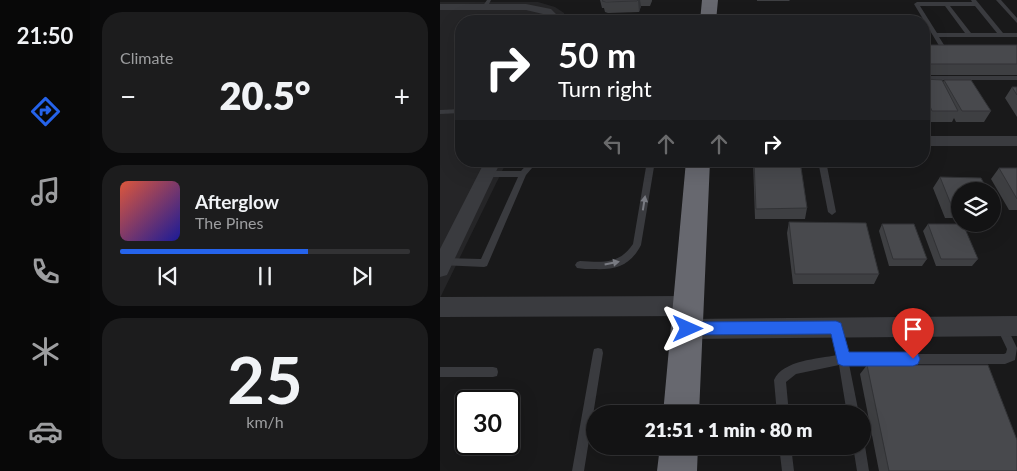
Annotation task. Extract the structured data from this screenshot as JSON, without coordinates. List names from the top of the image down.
{
  "page": {
    "tabs": "21:50",
    "tile": [
      "Climate",
      ["25", "km/h"]
    ],
    "turn": ["50 m", "Turn right"],
    "heat": ["−", "20.5°", "+"],
    "song": ["Afterglow", "The Pines"],
    "limit": "30",
    "trip": "21:51 · 1 min · 80 m"
  }
}
